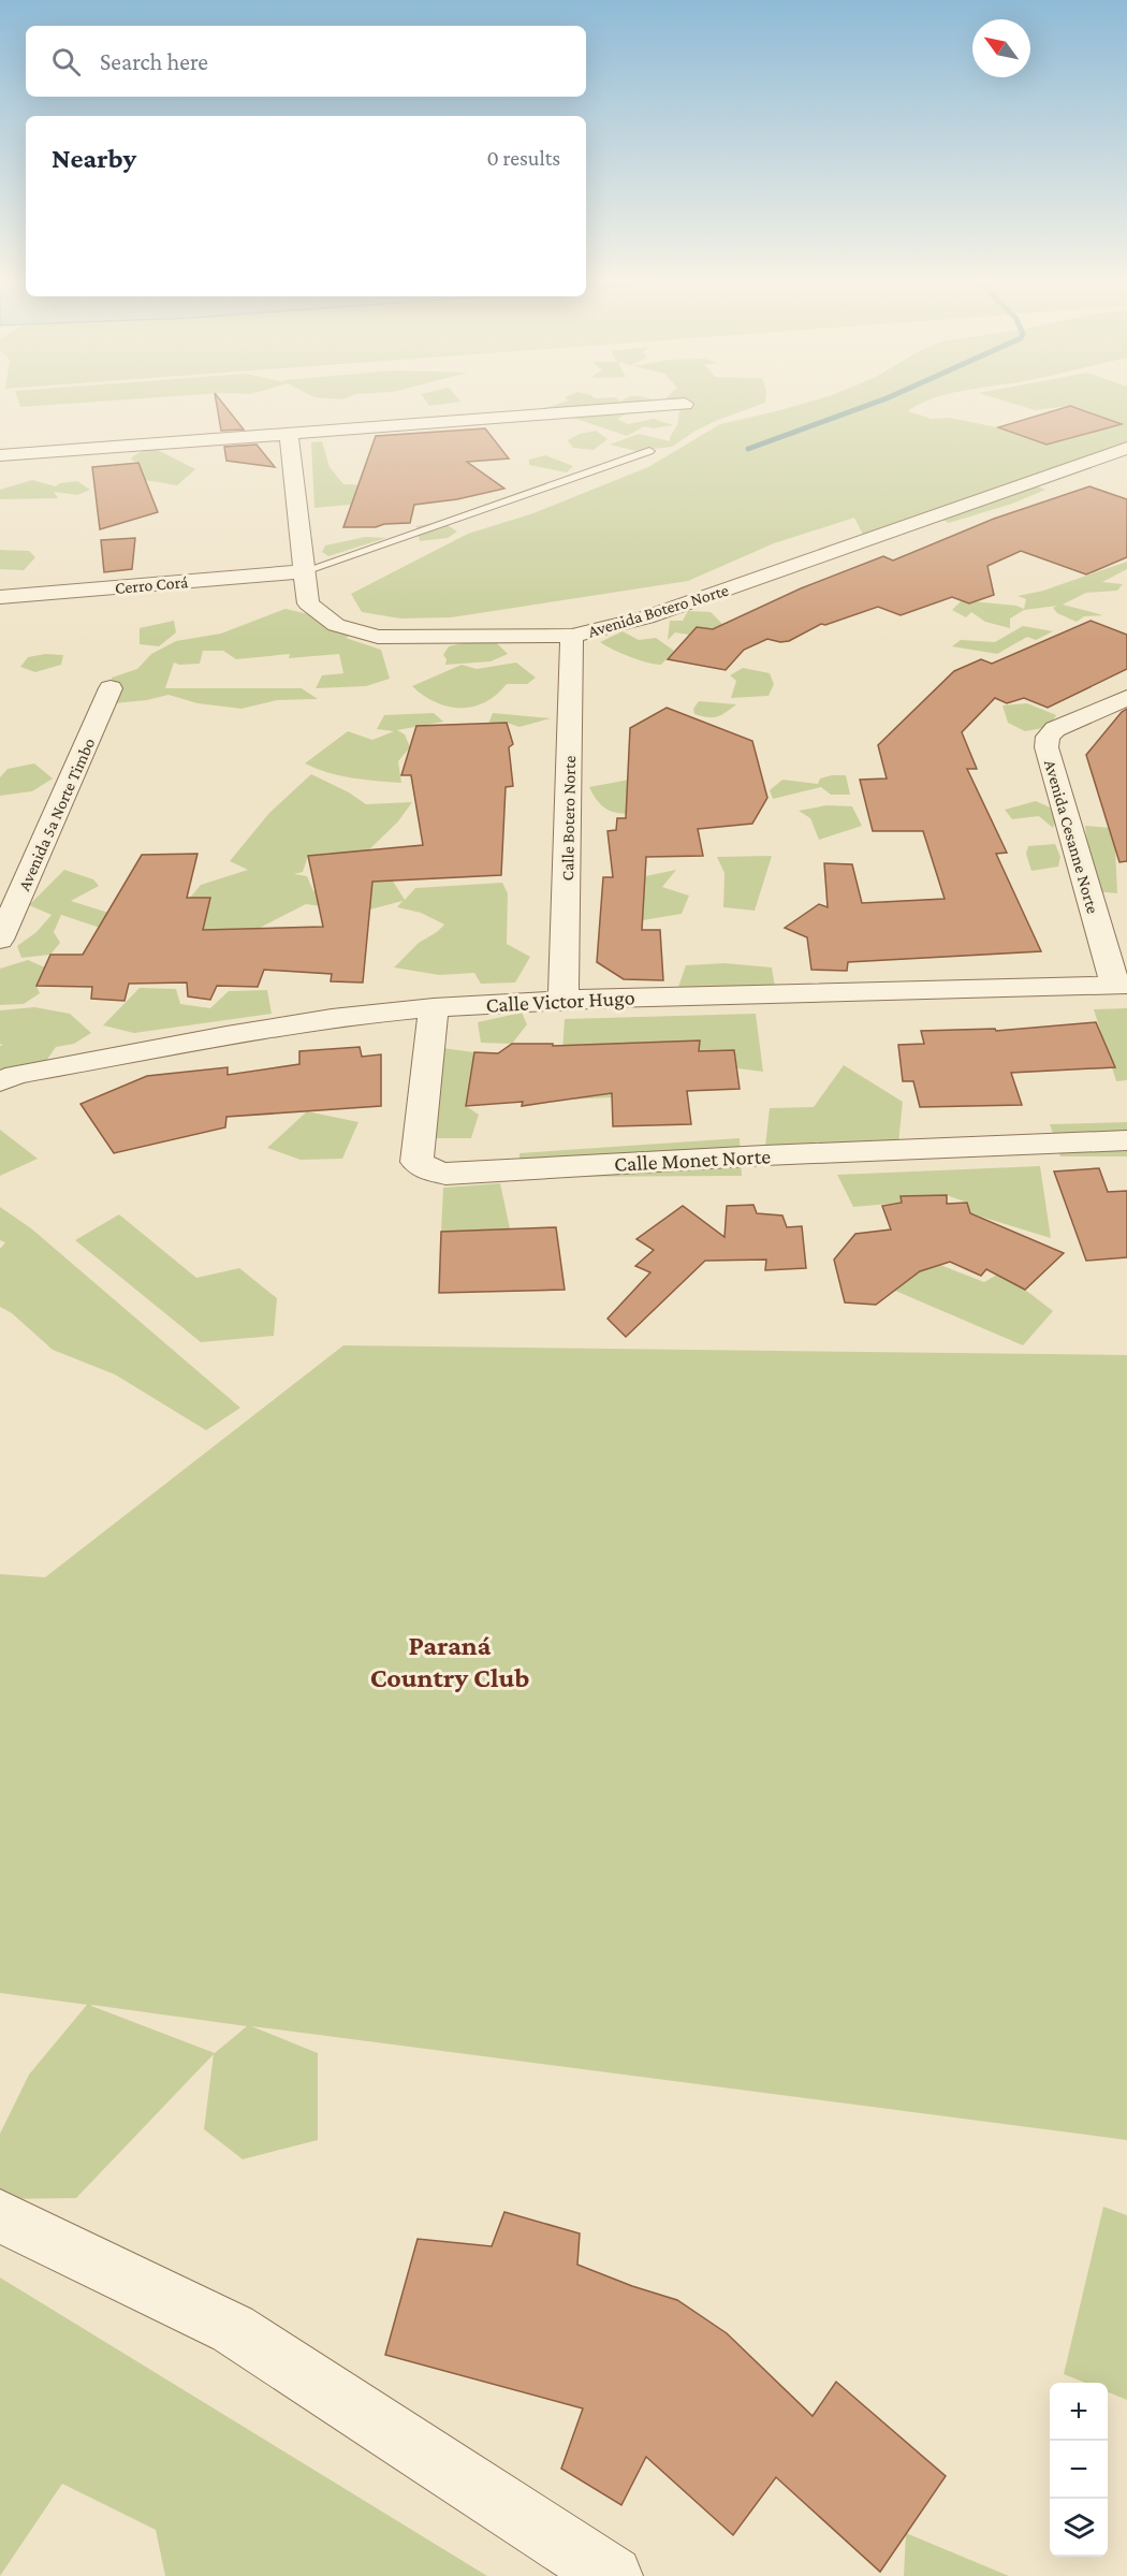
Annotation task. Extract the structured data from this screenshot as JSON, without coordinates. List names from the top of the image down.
{
  "streets": {
    "street": [
      "Cerro Corá",
      "Avenida Botero Norte",
      "Avenida 5a Norte Timbo",
      "Calle Botero Norte",
      "Avenida Cesanne Norte",
      "Calle Victor Hugo",
      "Calle Monet Norte"
    ]
  },
  "crossings": [
    ["Cerro Corá", "Avenida Botero Norte"],
    ["Avenida Botero Norte", "Calle Botero Norte"],
    ["Calle Botero Norte", "Calle Victor Hugo"],
    ["Avenida Cesanne Norte", "Calle Victor Hugo"],
    ["Calle Victor Hugo", "Calle Monet Norte"]
  ],
  "districts": ["Paraná Country Club"],
  "north": "top left",
  "page": {
    "search": "Search here",
    "heading": ["Nearby", "0 results"],
    "map_buttons": ["+", "−"]
  }
}
